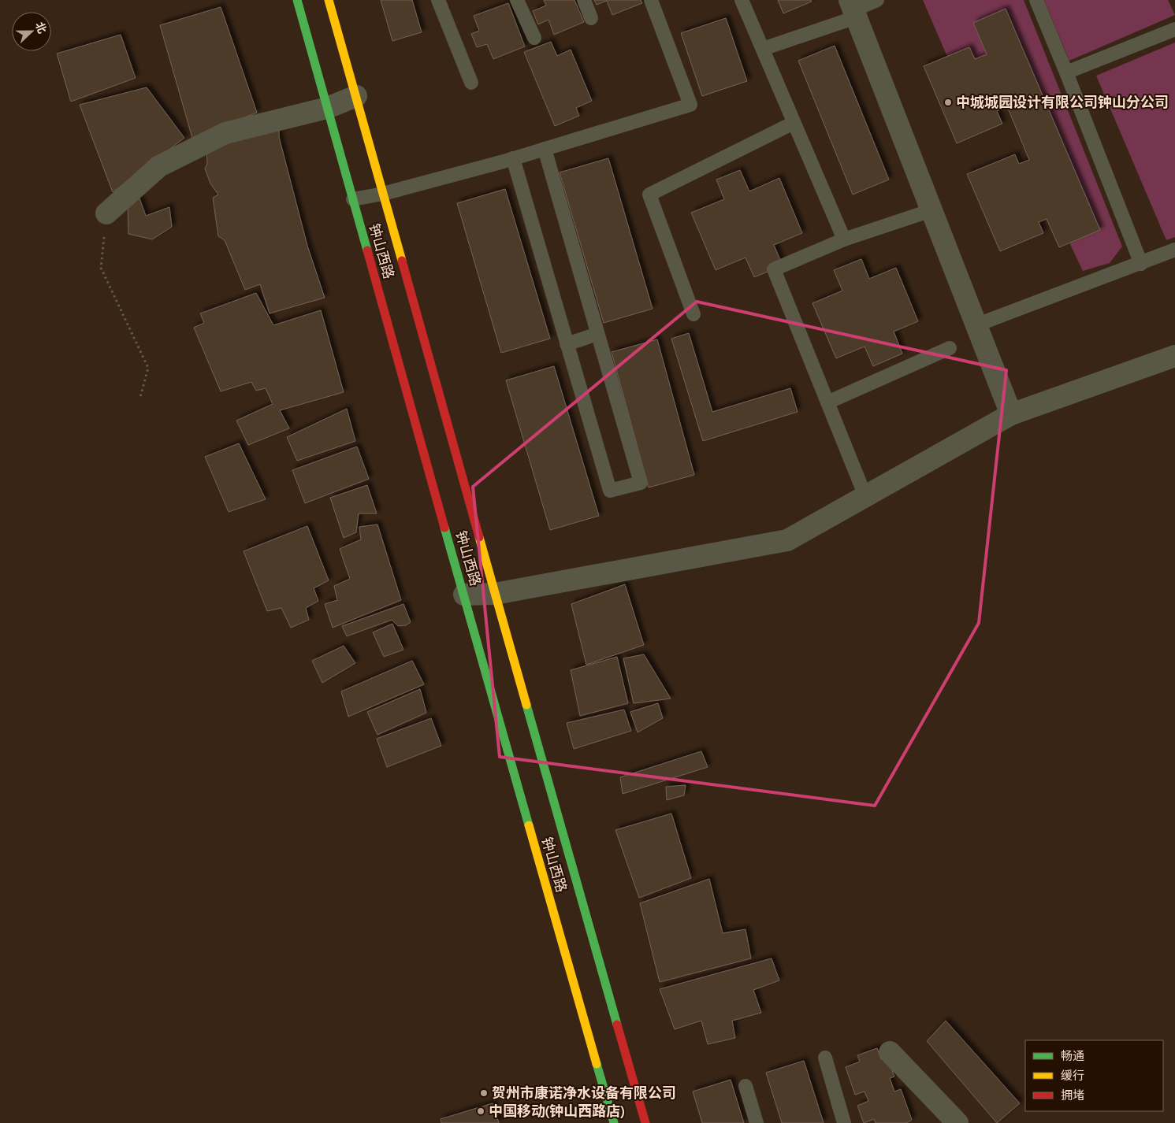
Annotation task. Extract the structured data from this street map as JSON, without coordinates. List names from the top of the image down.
{
  "streets": {
    "main road": ["钟山西路"]
  },
  "places": ["中城城园设计有限公司钟山分公司", "贺州市康诺净水设备有限公司", "中国移动(钟山西路店)"],
  "legend": ["畅通", "缓行", "拥堵"],
  "north": "right"
}
